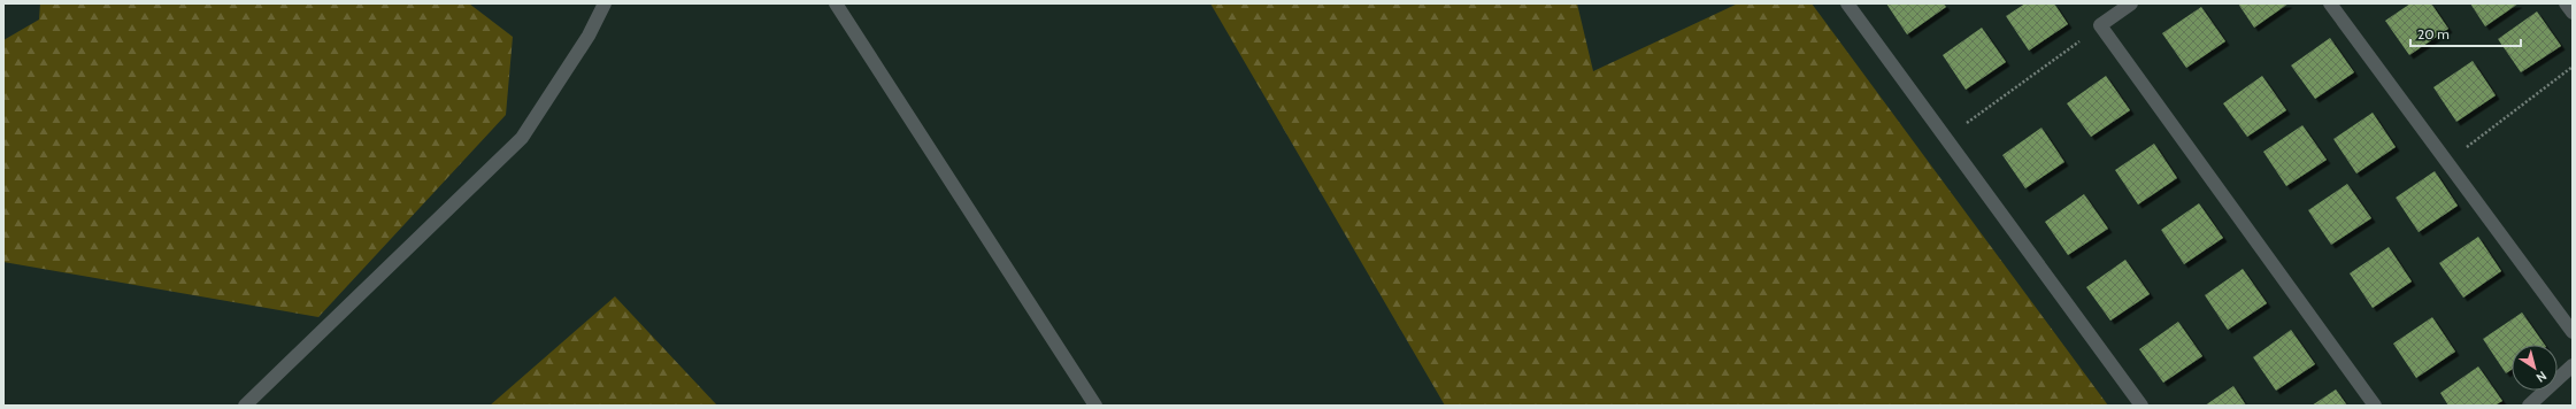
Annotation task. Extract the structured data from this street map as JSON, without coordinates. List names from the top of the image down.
{
  "scale_bar": "20 m",
  "north": "bottom right"
}
